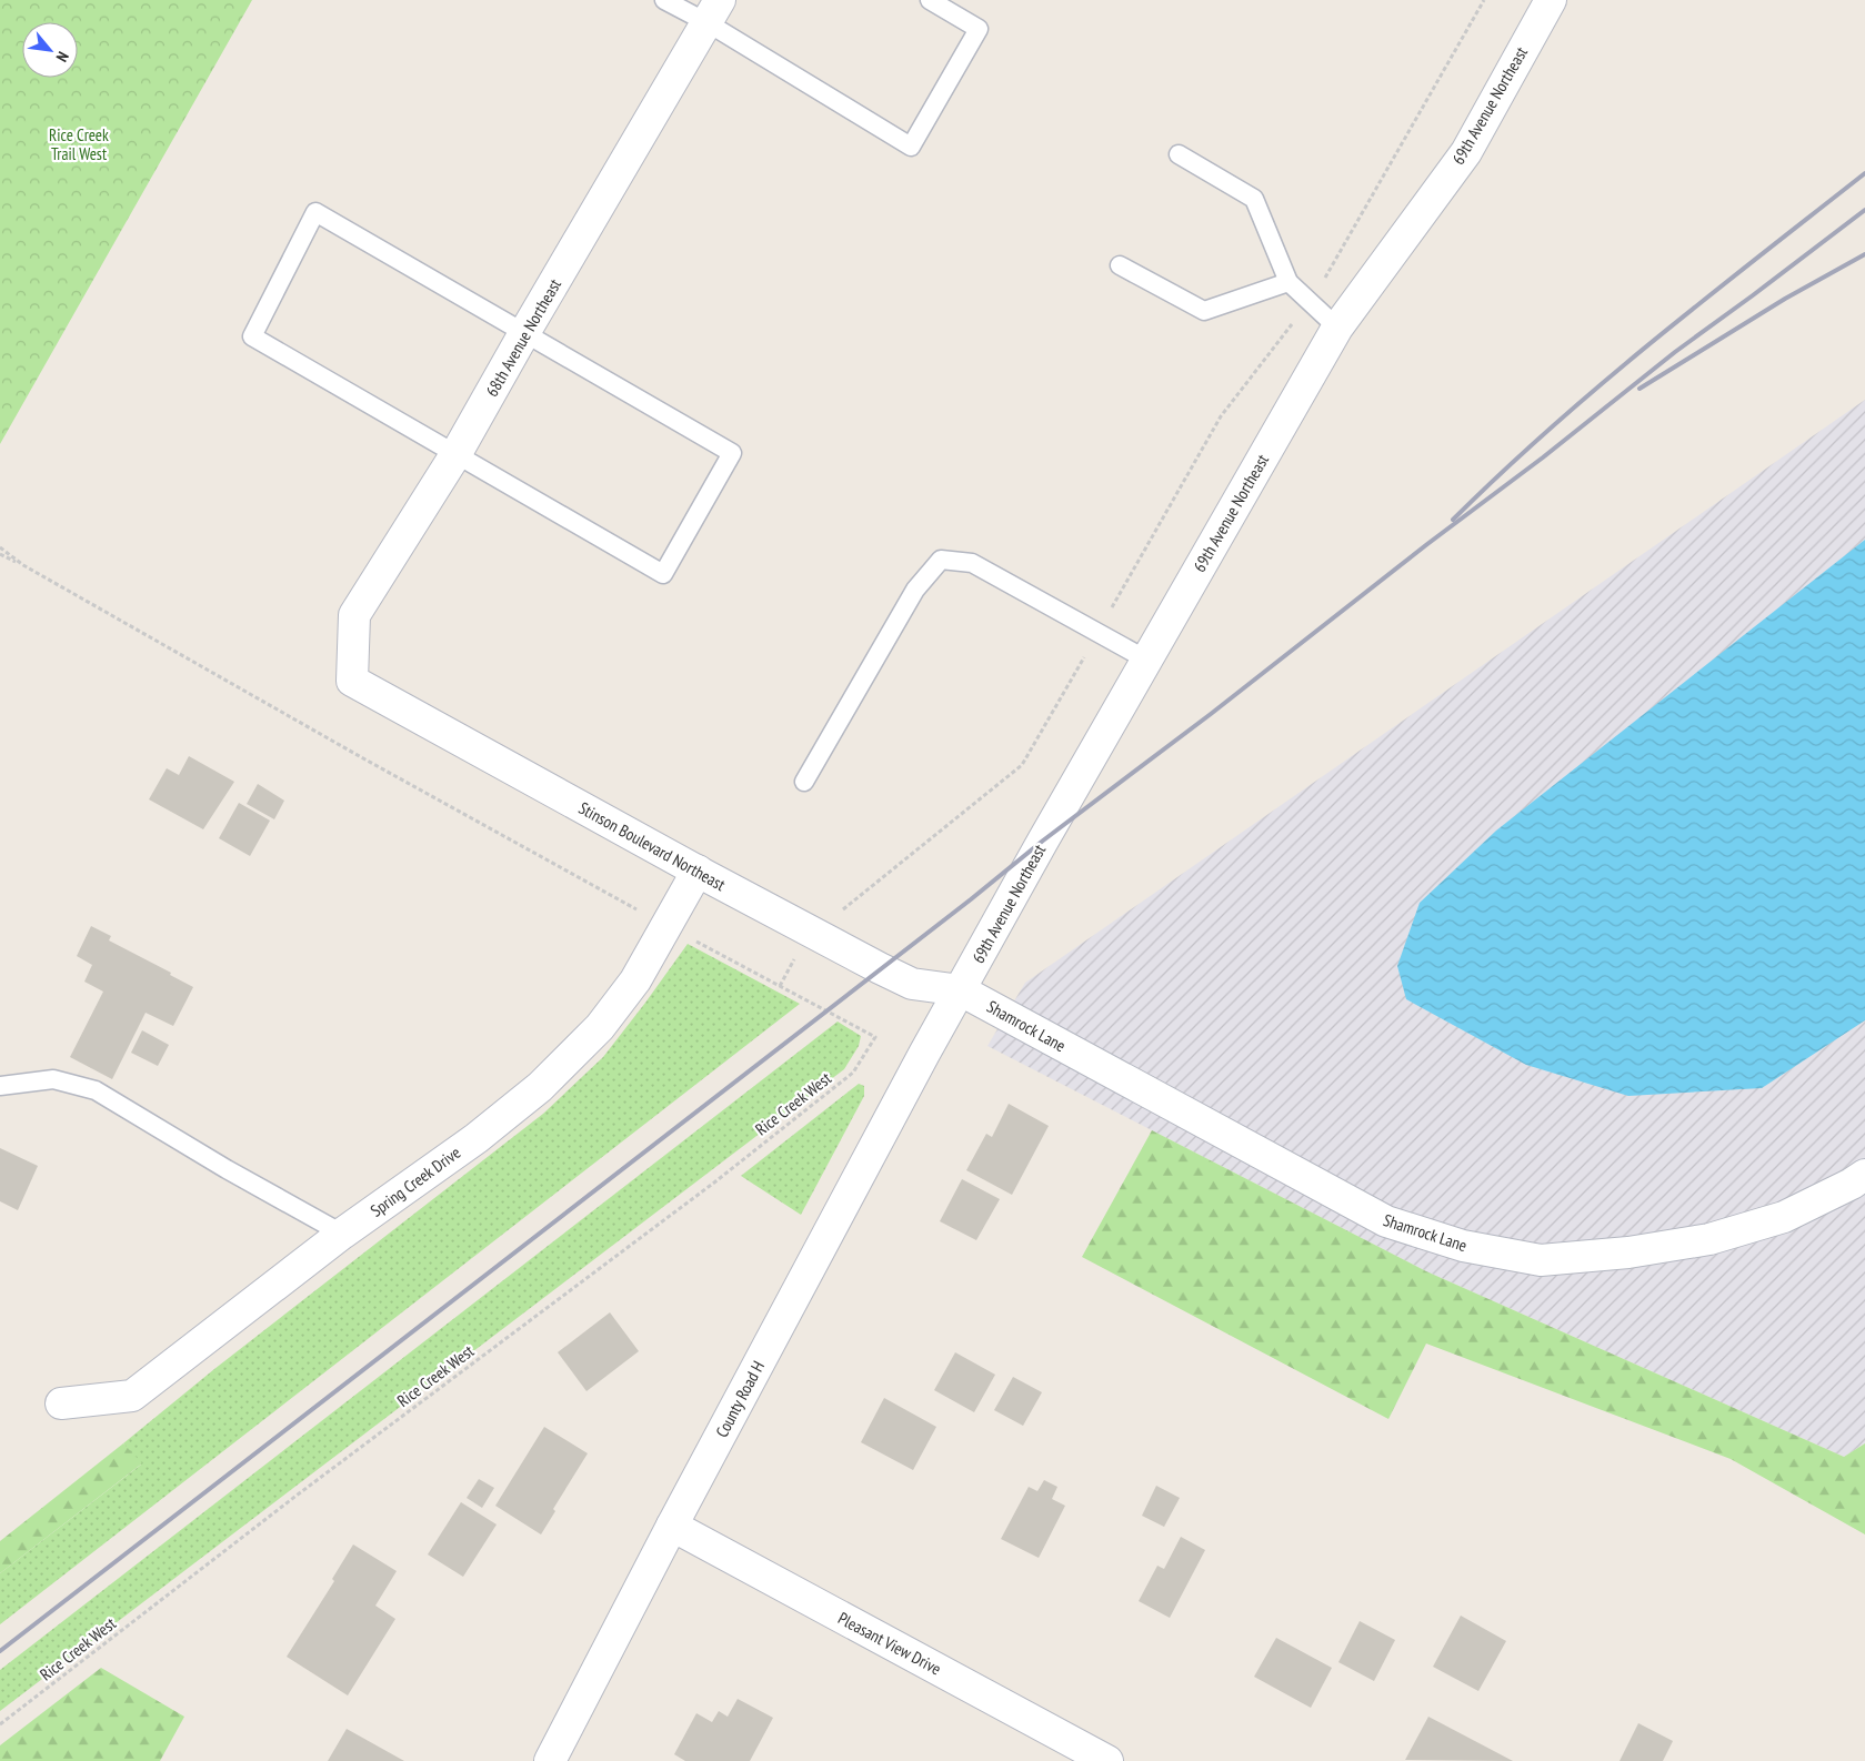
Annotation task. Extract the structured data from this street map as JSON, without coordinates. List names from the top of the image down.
{
  "streets": {
    "street": [
      "69th Avenue Northeast",
      "68th Avenue Northeast",
      "Stinson Boulevard Northeast",
      "Shamrock Lane",
      "Spring Creek Drive",
      "County Road H",
      "Pleasant View Drive"
    ],
    "path": ["Rice Creek West"]
  },
  "crossings": [
    ["69th Avenue Northeast", "Stinson Boulevard Northeast"],
    ["69th Avenue Northeast", "Shamrock Lane"],
    ["69th Avenue Northeast", "County Road H"],
    ["68th Avenue Northeast", "Stinson Boulevard Northeast"],
    ["Stinson Boulevard Northeast", "Shamrock Lane"],
    ["Stinson Boulevard Northeast", "Spring Creek Drive"],
    ["County Road H", "Pleasant View Drive"]
  ],
  "parks": ["Rice Creek Trail West"],
  "north": "bottom right"
}
